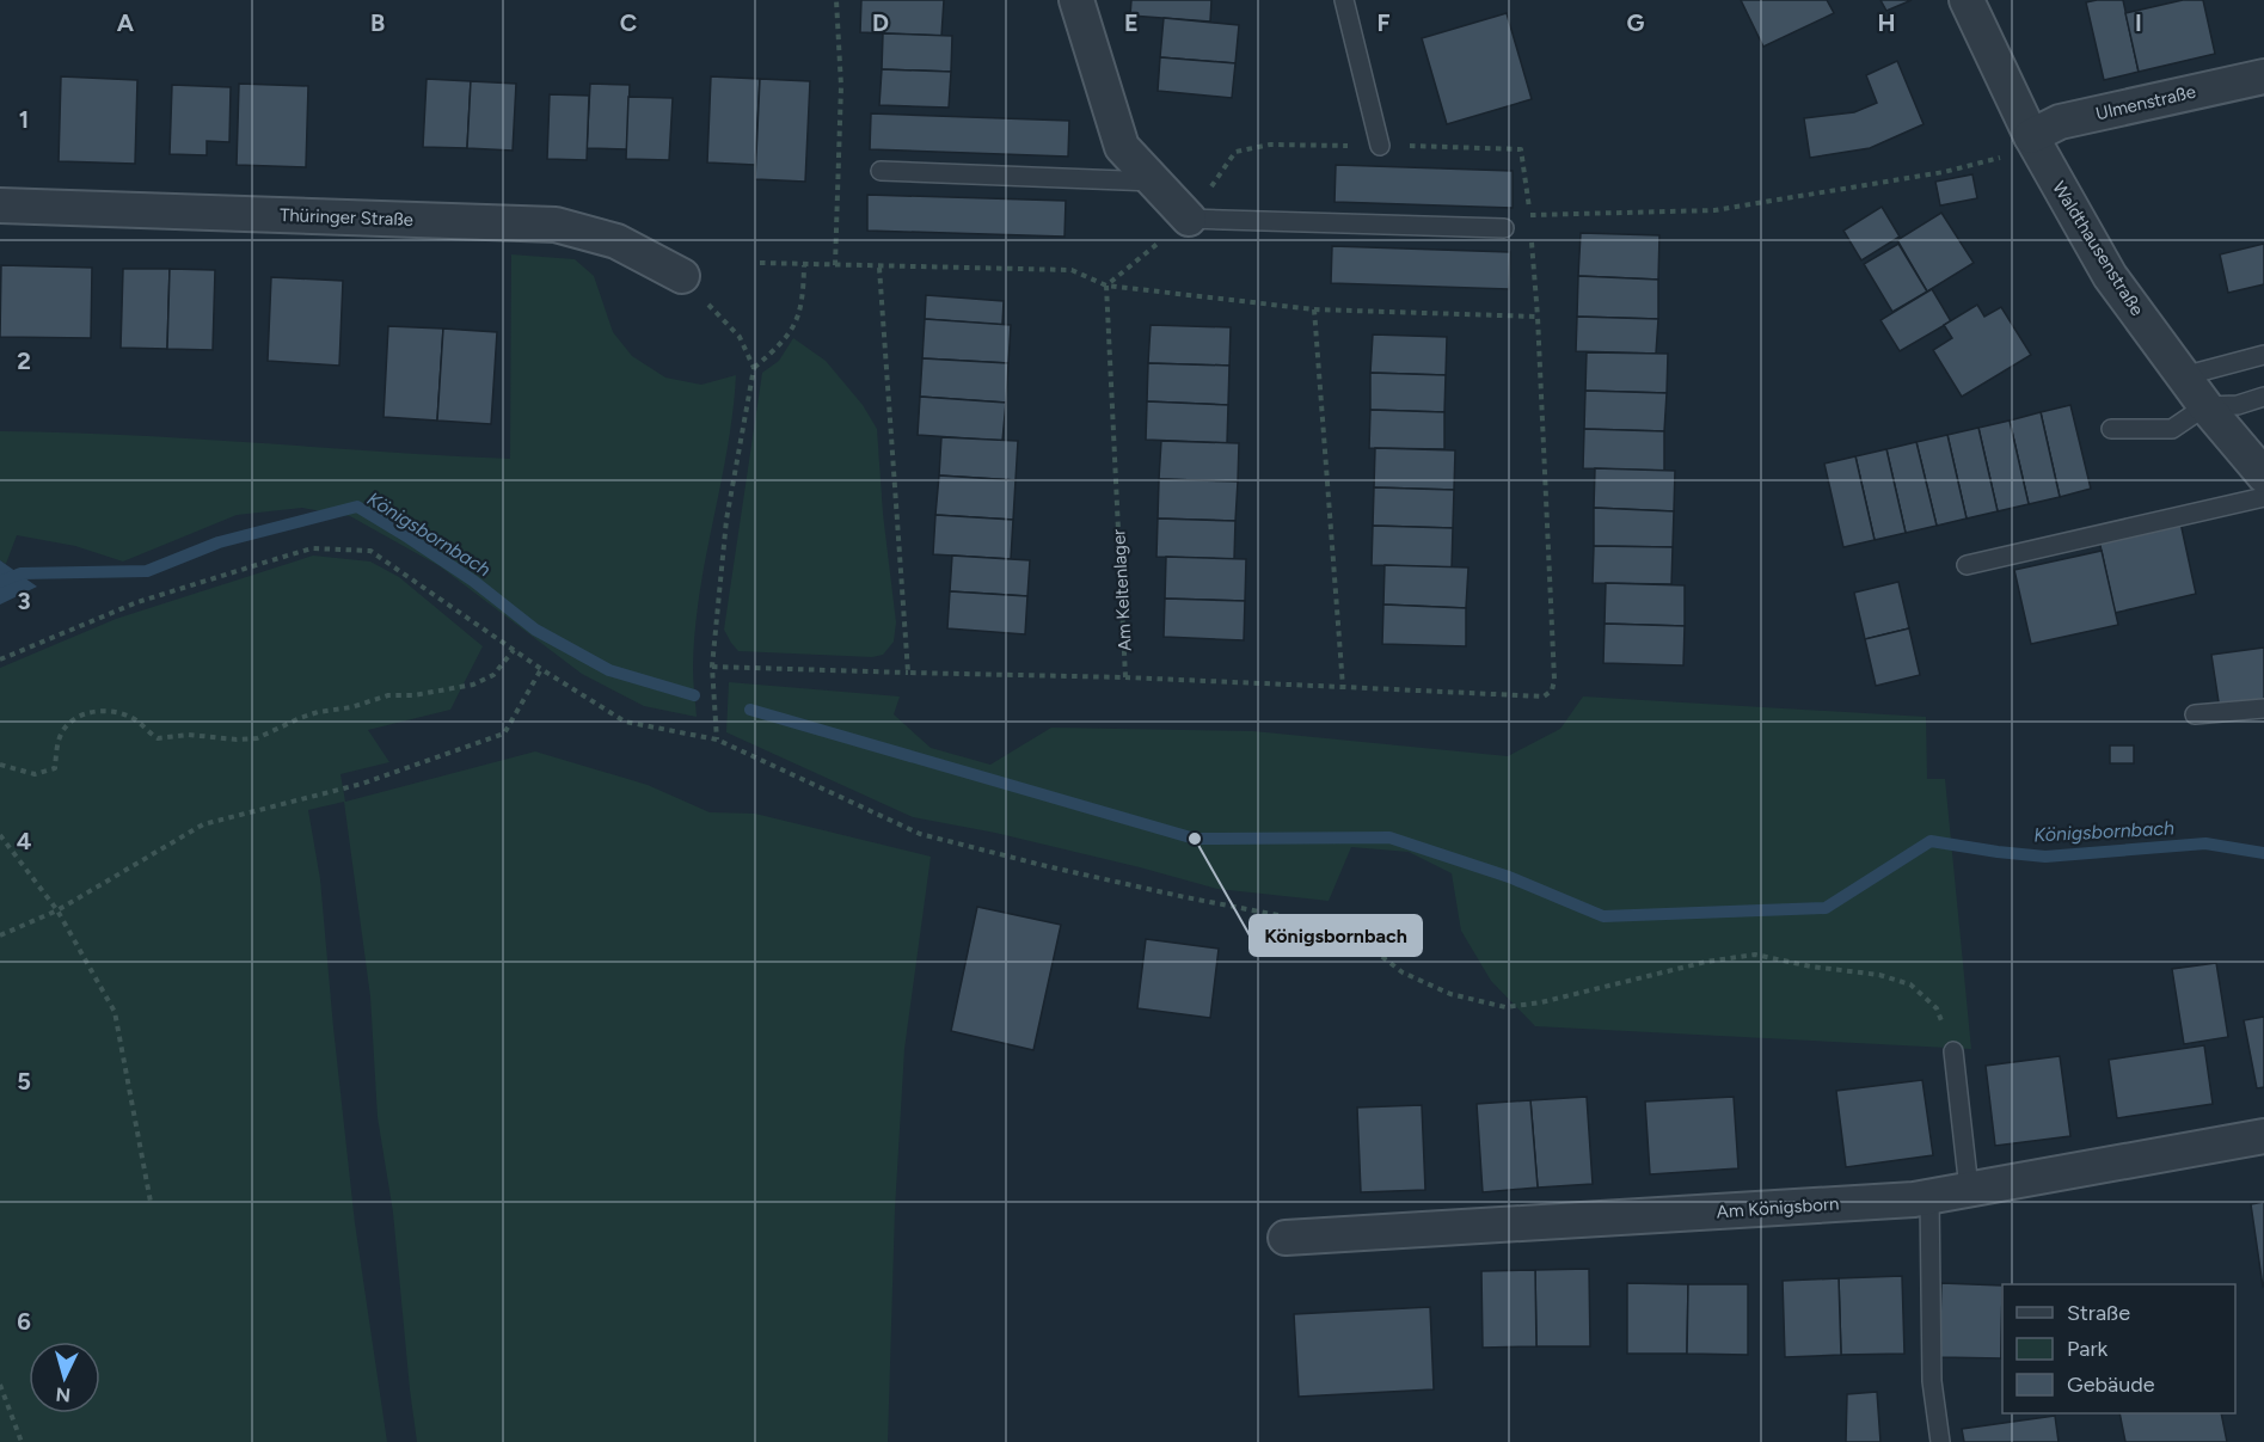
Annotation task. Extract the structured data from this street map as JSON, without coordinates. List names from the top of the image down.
{
  "streets": {
    "street": [
      "Ulmenstraße",
      "Thüringer Straße",
      "Waldthausenstraße",
      "Am Königsborn"
    ],
    "path": ["Am Keltenlager"]
  },
  "crossings": [
    ["Ulmenstraße", "Waldthausenstraße"]
  ],
  "water": ["Königsbornbach"],
  "places": ["Königsbornbach"],
  "legend": ["Straße", "Park", "Gebäude"],
  "north": "bottom",
  "grid": {
    "columns": [
      "A",
      "B",
      "C",
      "D",
      "E",
      "F",
      "G",
      "H",
      "I"
    ],
    "rows": [
      "1",
      "2",
      "3",
      "4",
      "5",
      "6"
    ]
  }
}
